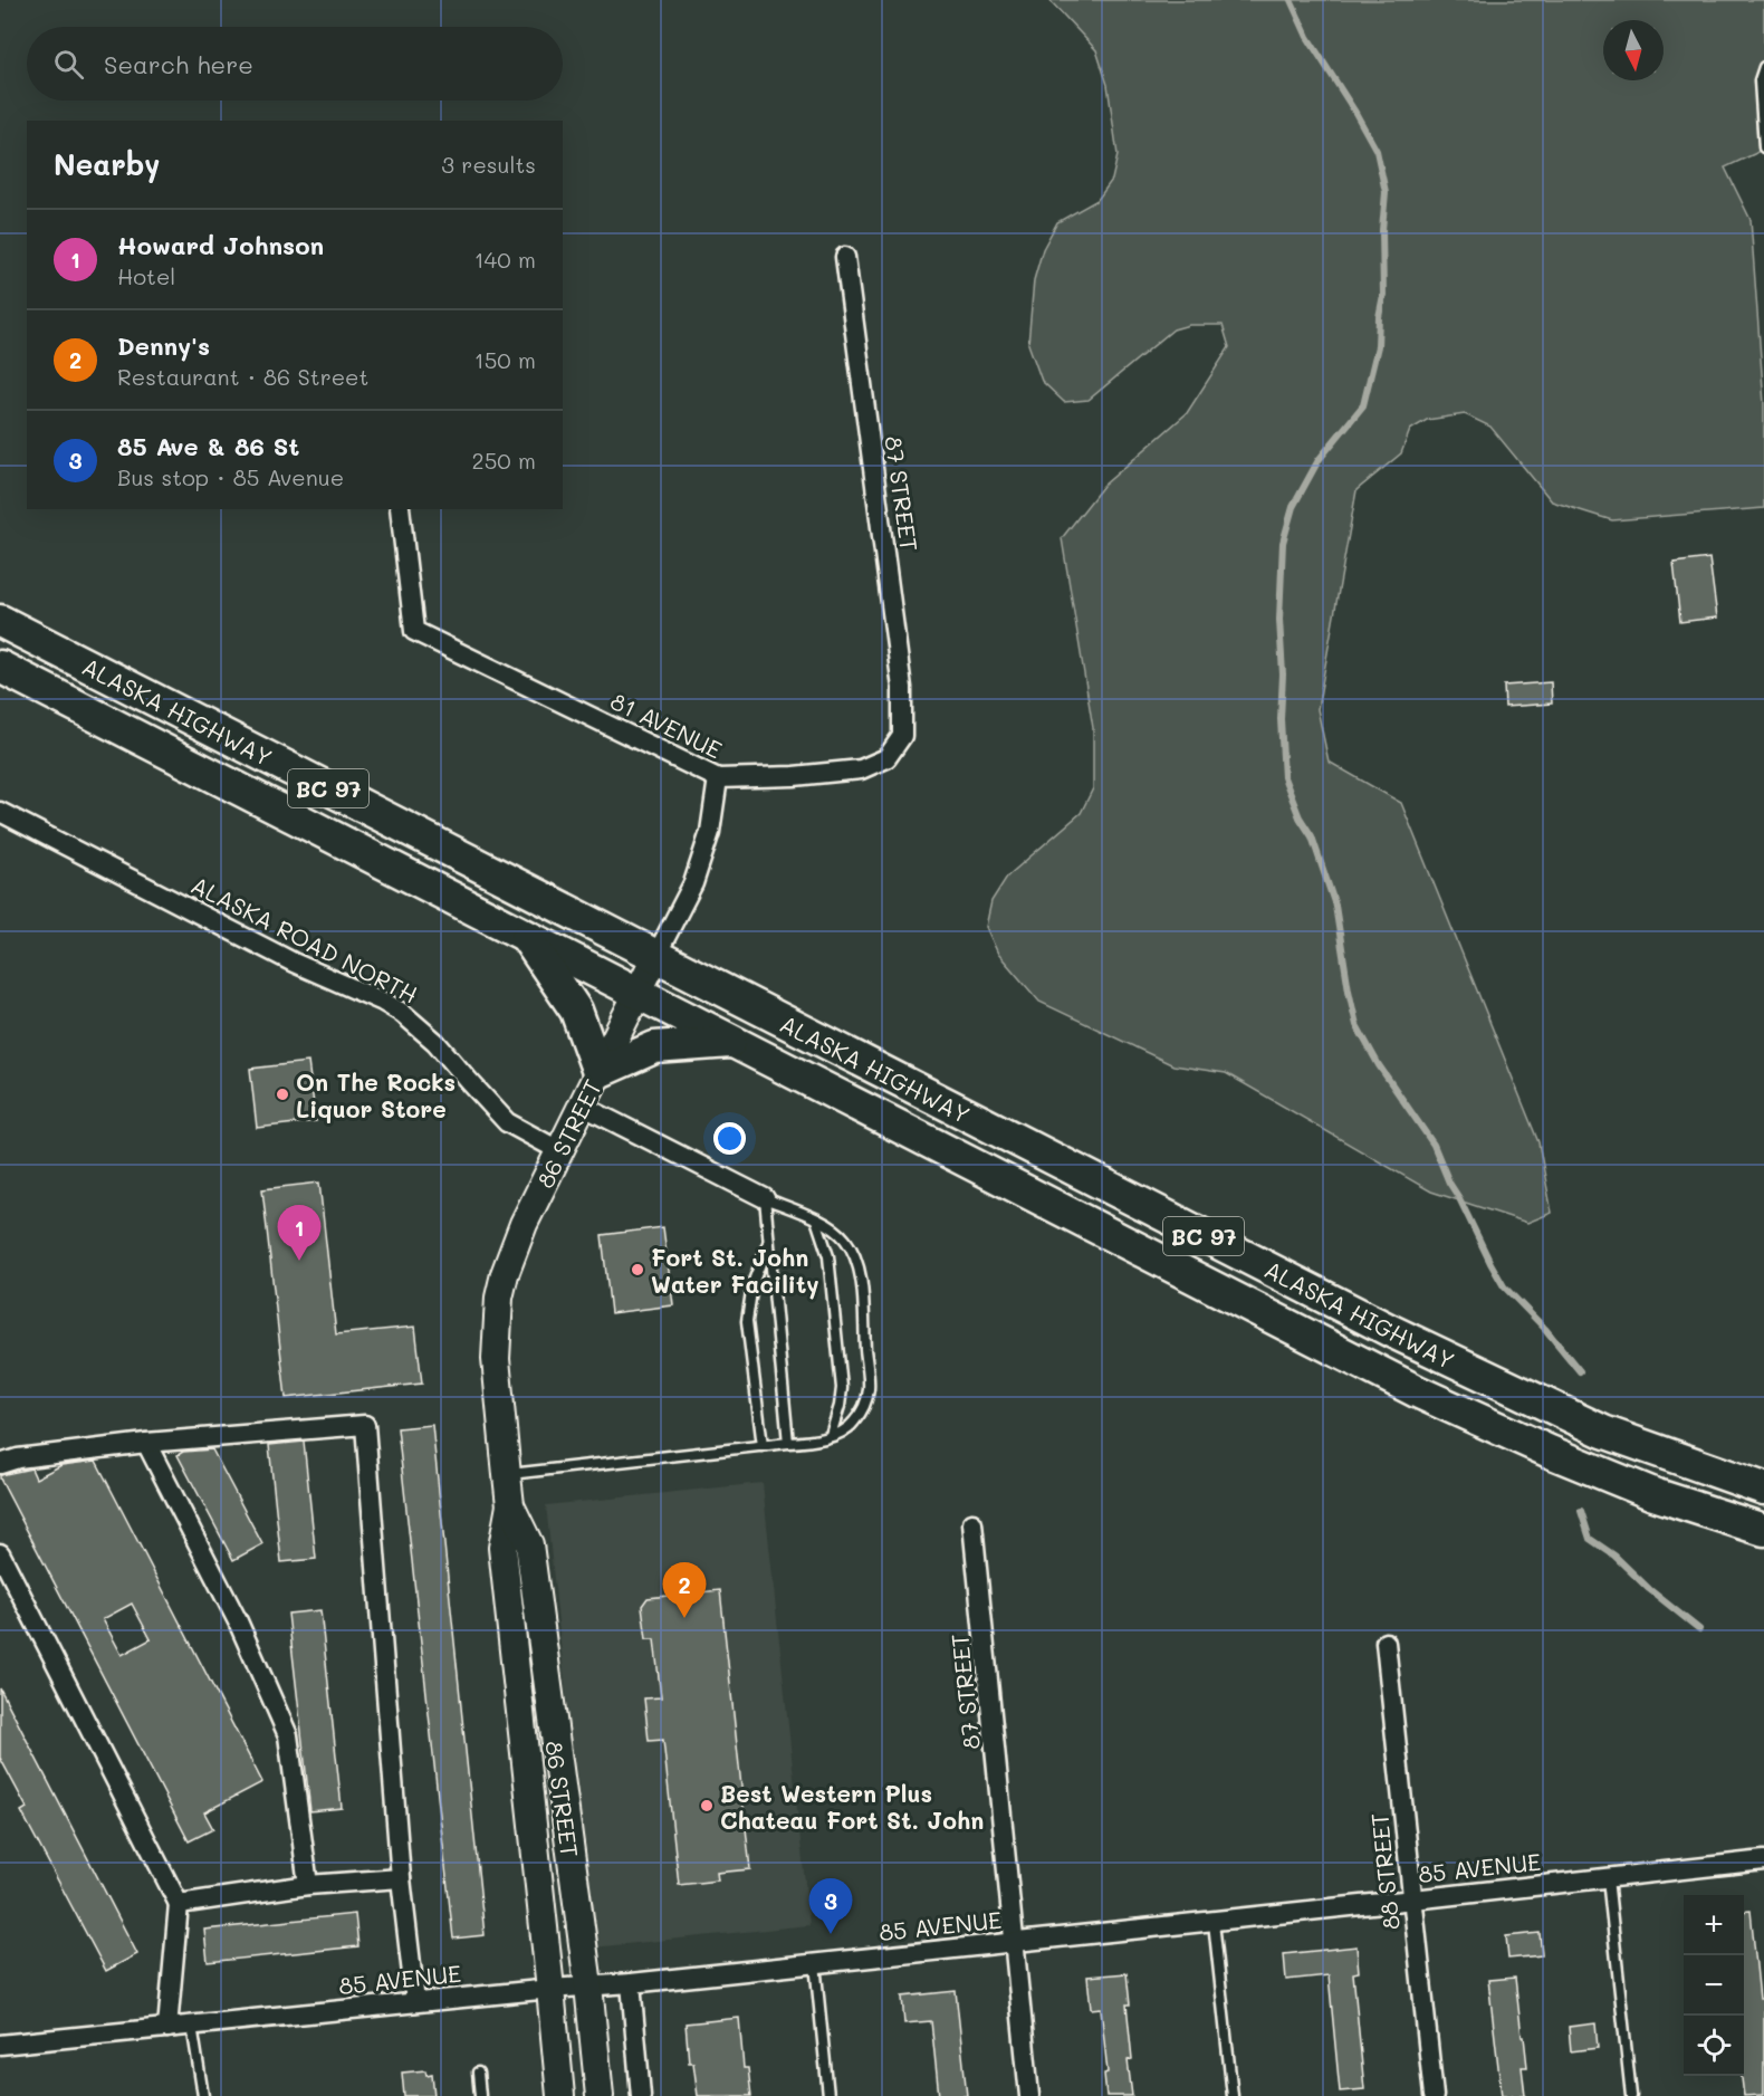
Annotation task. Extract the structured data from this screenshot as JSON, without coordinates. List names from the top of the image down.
{
  "streets": {
    "highway": ["ALASKA HIGHWAY", "BC 97"],
    "main road": ["86 STREET"],
    "street": [
      "87 STREET",
      "81 AVENUE",
      "ALASKA ROAD NORTH",
      "85 AVENUE",
      "88 STREET"
    ]
  },
  "crossings": [
    ["87 STREET", "81 AVENUE"],
    ["87 STREET", "85 AVENUE"],
    ["ALASKA HIGHWAY", "86 STREET"],
    ["81 AVENUE", "86 STREET"],
    ["ALASKA ROAD NORTH", "86 STREET"],
    ["86 STREET", "85 AVENUE"],
    ["85 AVENUE", "88 STREET"]
  ],
  "places": ["On The Rocks Liquor Store", "Fort St. John Water Facility", "Best Western Plus Chateau Fort St. John"],
  "north": "bottom",
  "page": {
    "search": "Search here",
    "heading": ["Nearby", "3 results"],
    "list": [
      {
        "mark": "1",
        "name": "Howard Johnson",
        "note": "Hotel",
        "value": "140 m"
      },
      {
        "mark": "2",
        "name": "Denny's",
        "note": "Restaurant · 86 Street",
        "value": "150 m"
      },
      {
        "mark": "3",
        "name": "85 Ave & 86 St",
        "note": "Bus stop · 85 Avenue",
        "value": "250 m"
      }
    ],
    "pins": ["1", "2", "3"],
    "map_buttons": ["+", "−"]
  }
}
